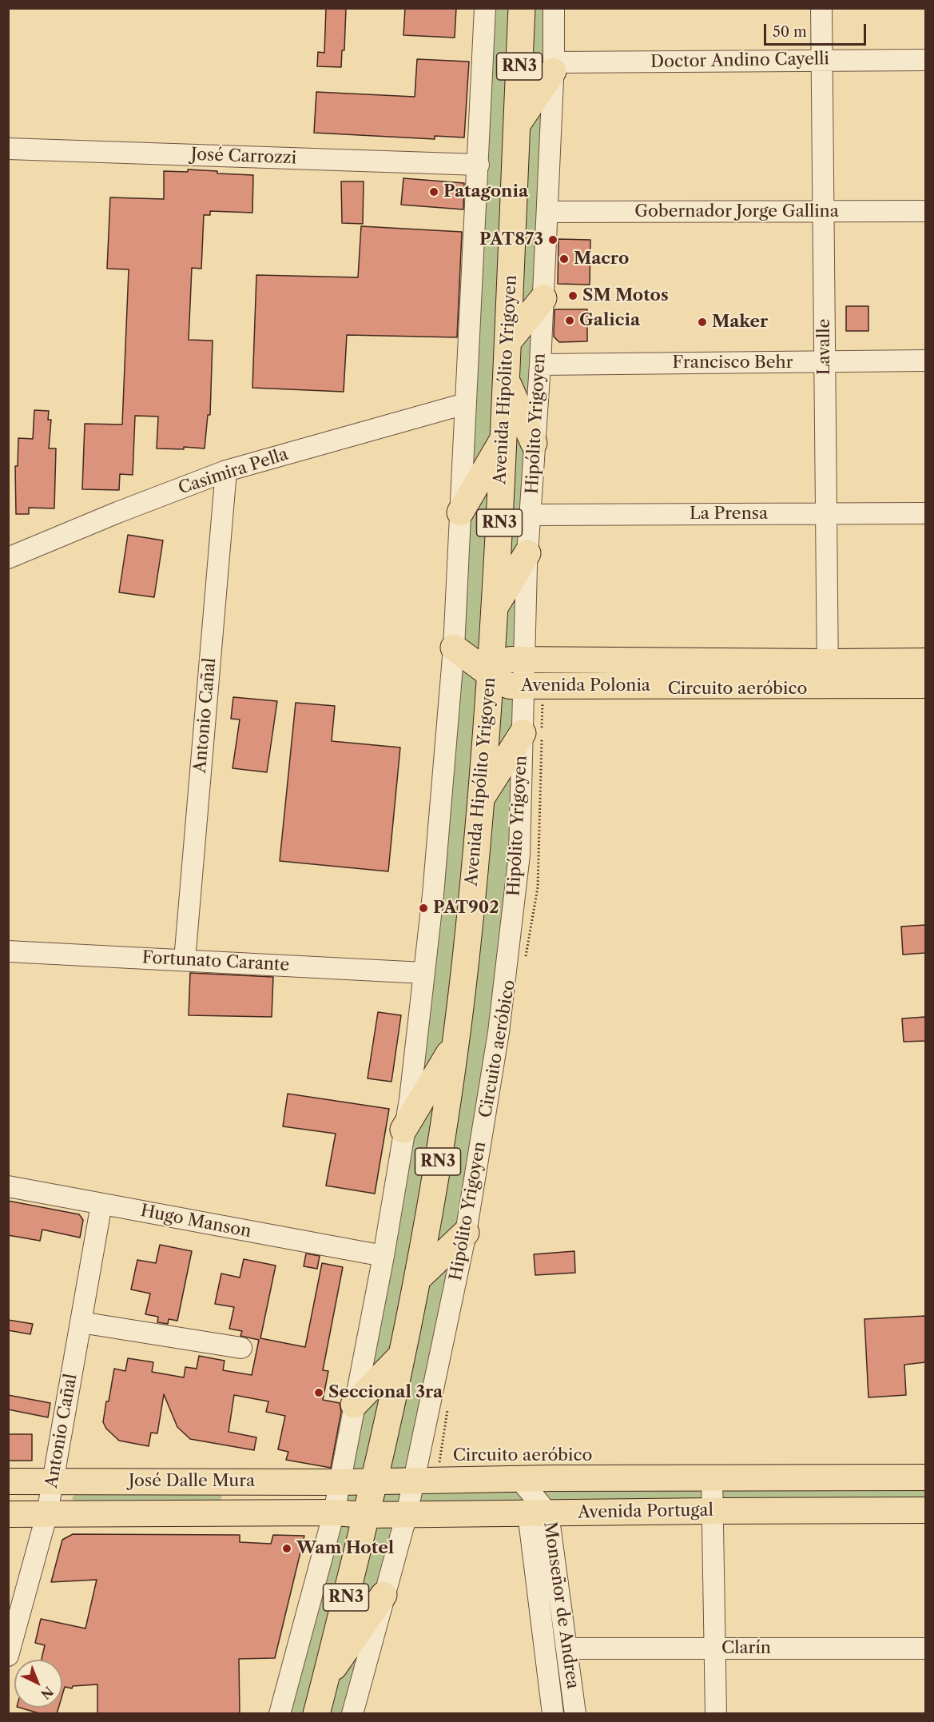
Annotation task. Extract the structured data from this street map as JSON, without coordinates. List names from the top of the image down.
{
  "streets": {
    "highway": ["RN3", "Avenida Hipólito Yrigoyen"],
    "main road": ["Avenida Polonia", "José Dalle Mura", "Avenida Portugal"],
    "street": [
      "Doctor Andino Cayelli",
      "José Carrozzi",
      "Gobernador Jorge Gallina",
      "Lavalle",
      "Francisco Behr",
      "Hipólito Yrigoyen",
      "Casimira Pella",
      "La Prensa",
      "Antonio Cañal",
      "Fortunato Carante",
      "Hugo Manson",
      "Monseñor de Andrea",
      "Clarín"
    ],
    "path": ["Circuito aeróbico"]
  },
  "crossings": [
    ["Doctor Andino Cayelli", "Lavalle"],
    ["Doctor Andino Cayelli", "Hipólito Yrigoyen"],
    ["Gobernador Jorge Gallina", "Lavalle"],
    ["Gobernador Jorge Gallina", "Hipólito Yrigoyen"],
    ["Lavalle", "Francisco Behr"],
    ["Lavalle", "La Prensa"],
    ["Lavalle", "Avenida Polonia"],
    ["Francisco Behr", "Hipólito Yrigoyen"],
    ["Avenida Hipólito Yrigoyen", "Avenida Polonia"],
    ["Avenida Hipólito Yrigoyen", "José Dalle Mura"],
    ["Avenida Hipólito Yrigoyen", "Avenida Portugal"],
    ["Hipólito Yrigoyen", "La Prensa"],
    ["Hipólito Yrigoyen", "Avenida Polonia"],
    ["Hipólito Yrigoyen", "Circuito aeróbico"],
    ["Hipólito Yrigoyen", "Avenida Portugal"],
    ["Casimira Pella", "Antonio Cañal"],
    ["Antonio Cañal", "Fortunato Carante"],
    ["Antonio Cañal", "Hugo Manson"],
    ["Antonio Cañal", "José Dalle Mura"],
    ["José Dalle Mura", "Avenida Portugal"],
    ["Avenida Portugal", "Monseñor de Andrea"],
    ["Monseñor de Andrea", "Clarín"]
  ],
  "places": [
    "Patagonia",
    "PAT873",
    "Macro",
    "SM Motos",
    "Galicia",
    "Maker",
    "PAT902",
    "Seccional 3ra",
    "Wam Hotel"
  ],
  "scale_bar": "50 m",
  "north": "bottom right"
}
